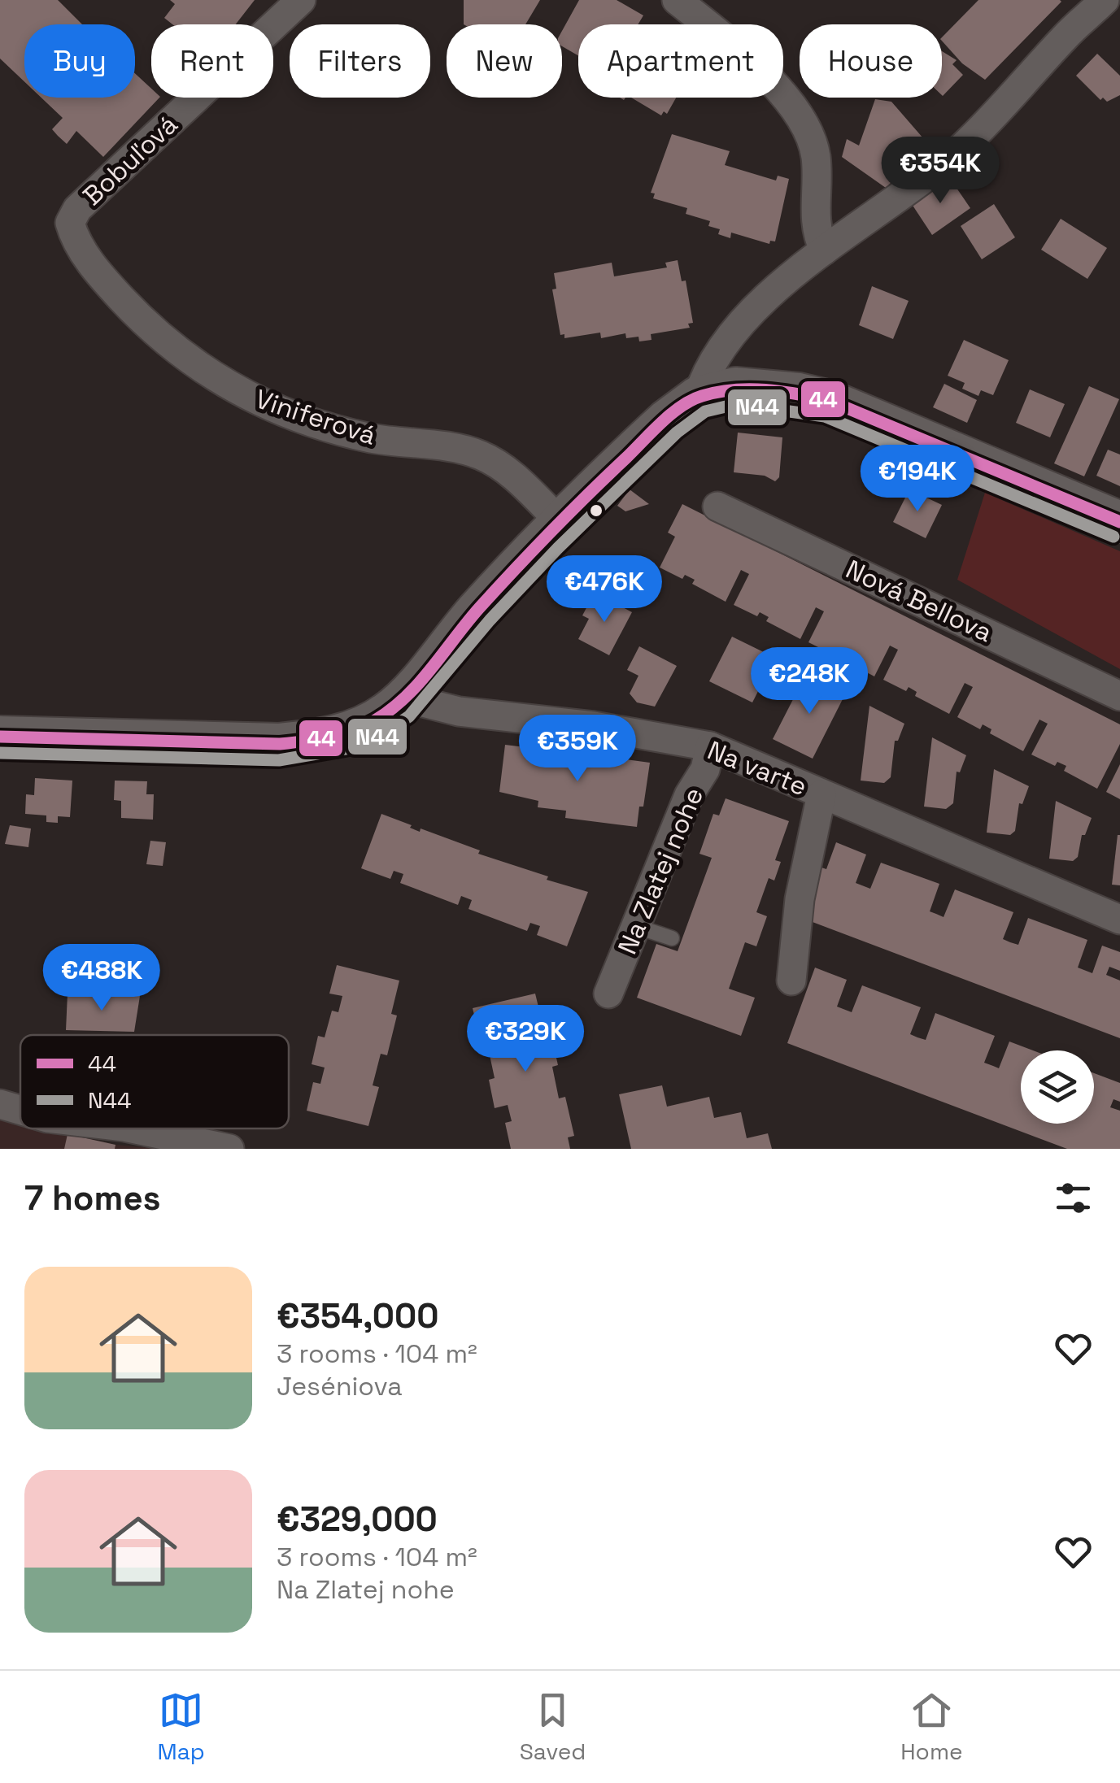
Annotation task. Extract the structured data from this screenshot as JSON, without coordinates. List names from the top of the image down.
{
  "streets": {
    "street": [
      "Bobuľová",
      "Viniferová",
      "Nová Bellova",
      "Na varte",
      "Na Zlatej nohe"
    ]
  },
  "crossings": [
    ["Bobuľová", "Viniferová"],
    ["Na varte", "Na Zlatej nohe"]
  ],
  "lines": ["transit line 44", "transit line N44"],
  "legend": ["44", "N44"],
  "page": {
    "chip": [
      "Buy",
      "Rent",
      "Filters",
      "New",
      "Apartment",
      "House"
    ],
    "price": [
      "€354K",
      "€194K",
      "€476K",
      "€248K",
      "€359K",
      "€488K",
      "€329K"
    ],
    "heading": "7 homes",
    "list": [
      {
        "name": "€354,000",
        "note": "3 rooms · 104 m² · Jeséniova"
      },
      {
        "name": "€329,000",
        "note": "3 rooms · 104 m² · Na Zlatej nohe"
      }
    ],
    "tabs": ["Map", "Saved", "Home"]
  }
}
